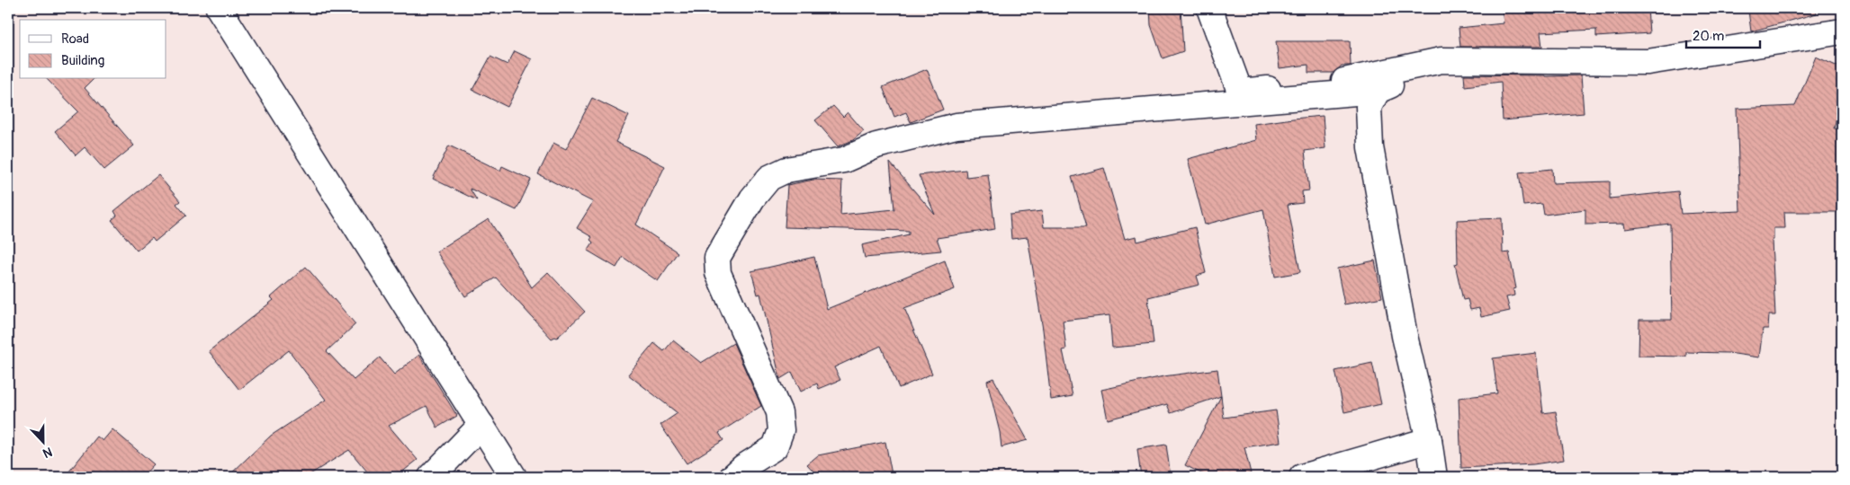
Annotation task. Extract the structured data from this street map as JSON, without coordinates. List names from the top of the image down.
{
  "legend": ["Road", "Building"],
  "scale_bar": "20 m",
  "north": "bottom"
}
